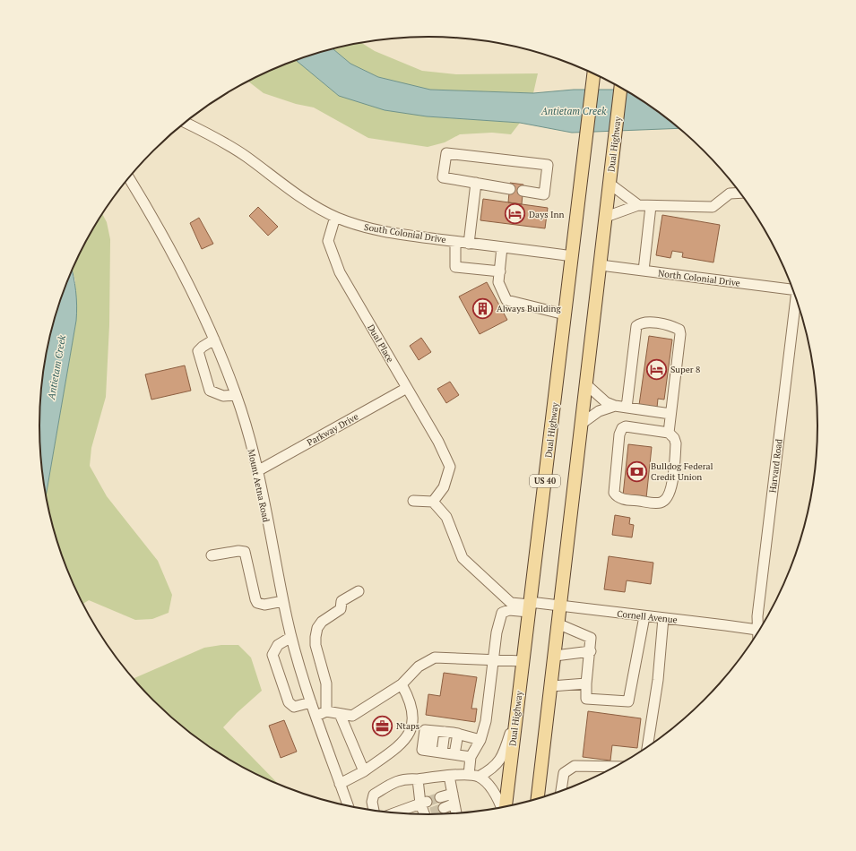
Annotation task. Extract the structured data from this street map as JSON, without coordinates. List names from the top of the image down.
{
  "streets": {
    "main road": ["Dual Highway", "US 40"],
    "street": [
      "South Colonial Drive",
      "North Colonial Drive",
      "Dual Place",
      "Parkway Drive",
      "Harvard Road",
      "Mount Aetna Road",
      "Cornell Avenue"
    ]
  },
  "crossings": [
    ["Dual Highway", "South Colonial Drive"],
    ["Dual Highway", "North Colonial Drive"],
    ["Dual Highway", "Cornell Avenue"],
    ["South Colonial Drive", "Dual Place"],
    ["Dual Place", "Parkway Drive"],
    ["Parkway Drive", "Mount Aetna Road"]
  ],
  "water": ["Antietam Creek"],
  "places": {
    "hotel": ["Days Inn", "Super 8"],
    "building": ["Always Building"],
    "bank": ["Bulldog Federal Credit Union"],
    "office": ["Ntaps"]
  }
}
